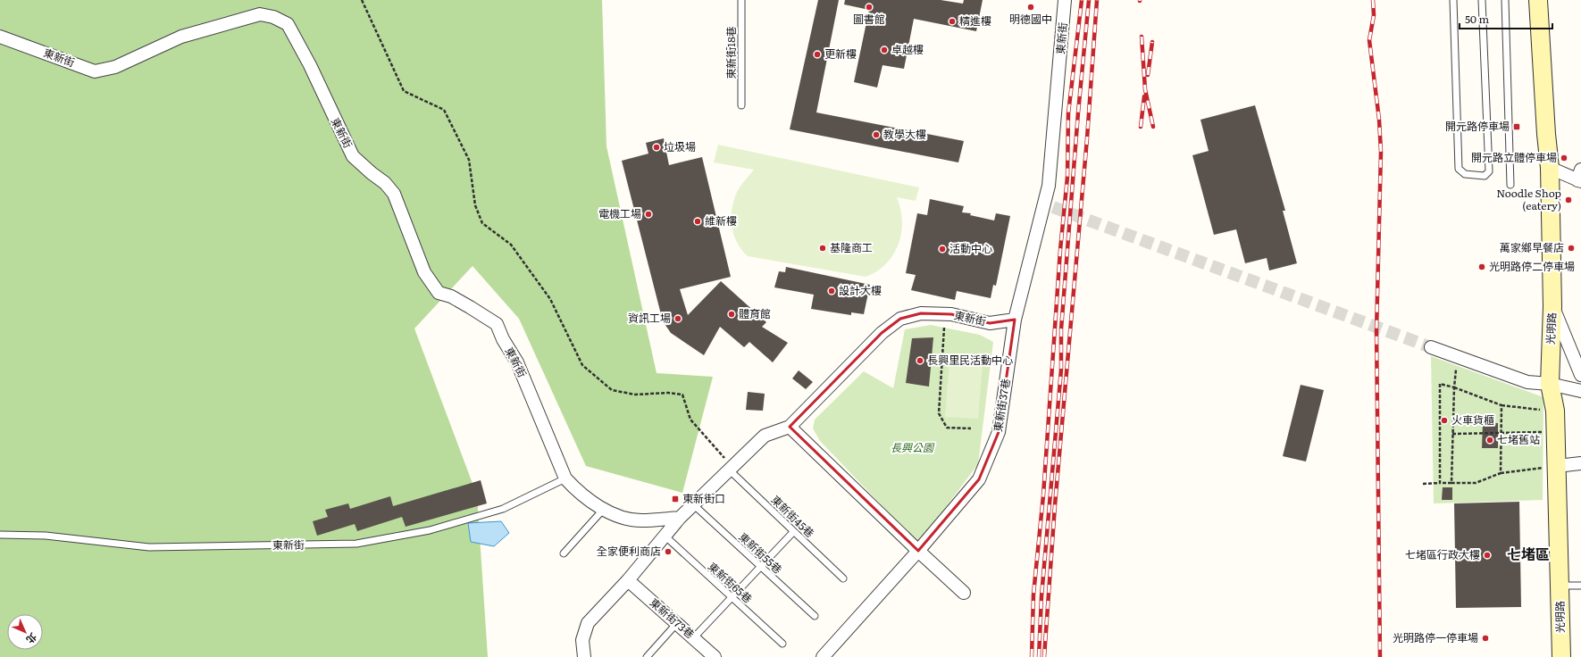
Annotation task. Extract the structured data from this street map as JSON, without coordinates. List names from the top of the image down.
{
  "streets": {
    "street": [
      "東新街",
      "光明路",
      "東新街37巷",
      "東新街73巷"
    ],
    "lane": [
      "東新街18巷",
      "東新街45巷",
      "東新街55巷",
      "東新街65巷"
    ]
  },
  "crossings": [
    ["東新街", "東新街37巷"],
    ["東新街", "東新街45巷"],
    ["東新街", "東新街55巷"],
    ["東新街", "東新街65巷"],
    ["東新街", "東新街73巷"]
  ],
  "districts": ["七堵區"],
  "parks": ["長興公園"],
  "places": {
    "other": [
      "圖書館",
      "明德國中",
      "精進樓",
      "卓越樓",
      "更新樓",
      "教學大樓",
      "垃圾場",
      "開元路立體停車場",
      "Noodle Shop (eatery)",
      "電機工場",
      "維新樓",
      "基隆商工",
      "萬家鄉早餐店",
      "活動中心",
      "光明路停二停車場",
      "設計大樓",
      "體育館",
      "資訊工場",
      "長興里民活動中心",
      "火車貨櫃",
      "七堵舊站",
      "全家便利商店",
      "七堵區行政大樓",
      "光明路停一停車場"
    ],
    "transit": ["開元路停車場", "東新街口"]
  },
  "scale_bar": "50 m",
  "north": "bottom right"
}
